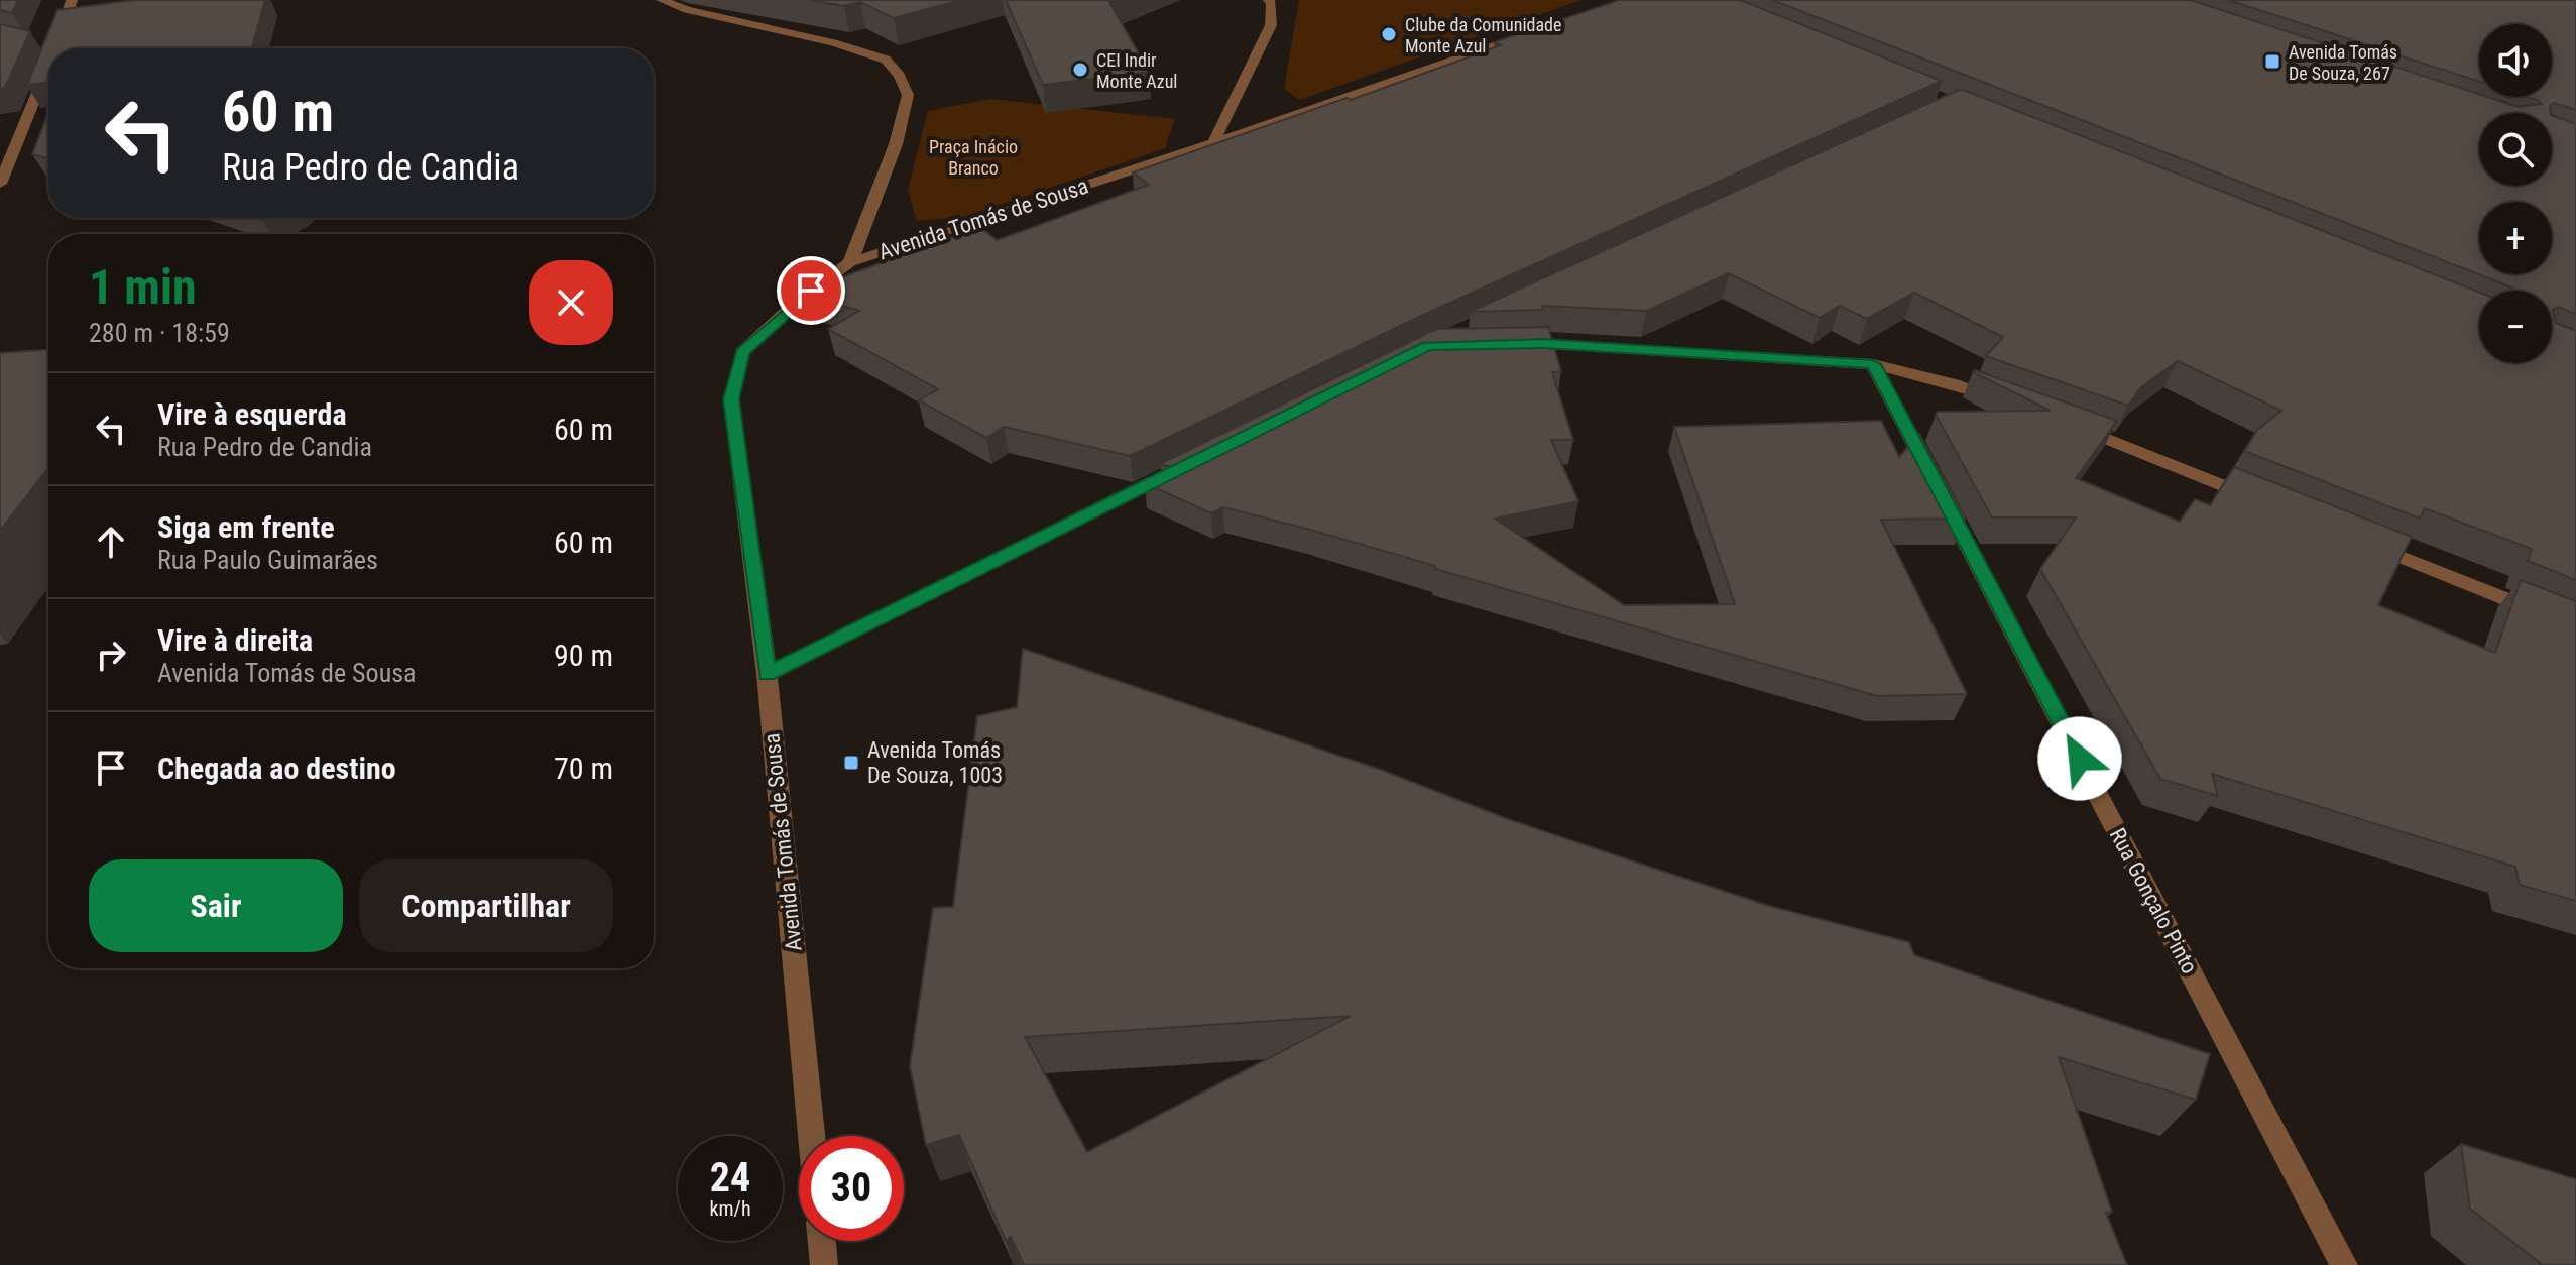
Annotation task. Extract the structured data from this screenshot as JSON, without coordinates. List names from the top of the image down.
{
  "streets": {
    "street": ["Avenida Tomás de Sousa", "Rua Gonçalo Pinto"]
  },
  "parks": ["Praça Inácio Branco"],
  "places": {
    "other": ["Clube da Comunidade Monte Azul", "CEI Indir Monte Azul"],
    "transit": ["Avenida Tomás De Souza, 267", "Avenida Tomás De Souza, 1003"]
  },
  "page": {
    "map_buttons": ["+", "−"],
    "turn": ["60 m", "Rua Pedro de Candia"],
    "heading": ["1 min", "280 m · 18:59"],
    "list": [
      {
        "name": "Vire à esquerda",
        "note": "Rua Pedro de Candia",
        "value": "60 m"
      },
      {
        "name": "Siga em frente",
        "note": "Rua Paulo Guimarães",
        "value": "60 m"
      },
      {
        "name": "Vire à direita",
        "note": "Avenida Tomás de Sousa",
        "value": "90 m"
      },
      {
        "name": "Chegada ao destino",
        "value": "70 m"
      }
    ],
    "buttons": ["Sair", "Compartilhar"],
    "speed": "24 km/h",
    "limit": "30"
  }
}
